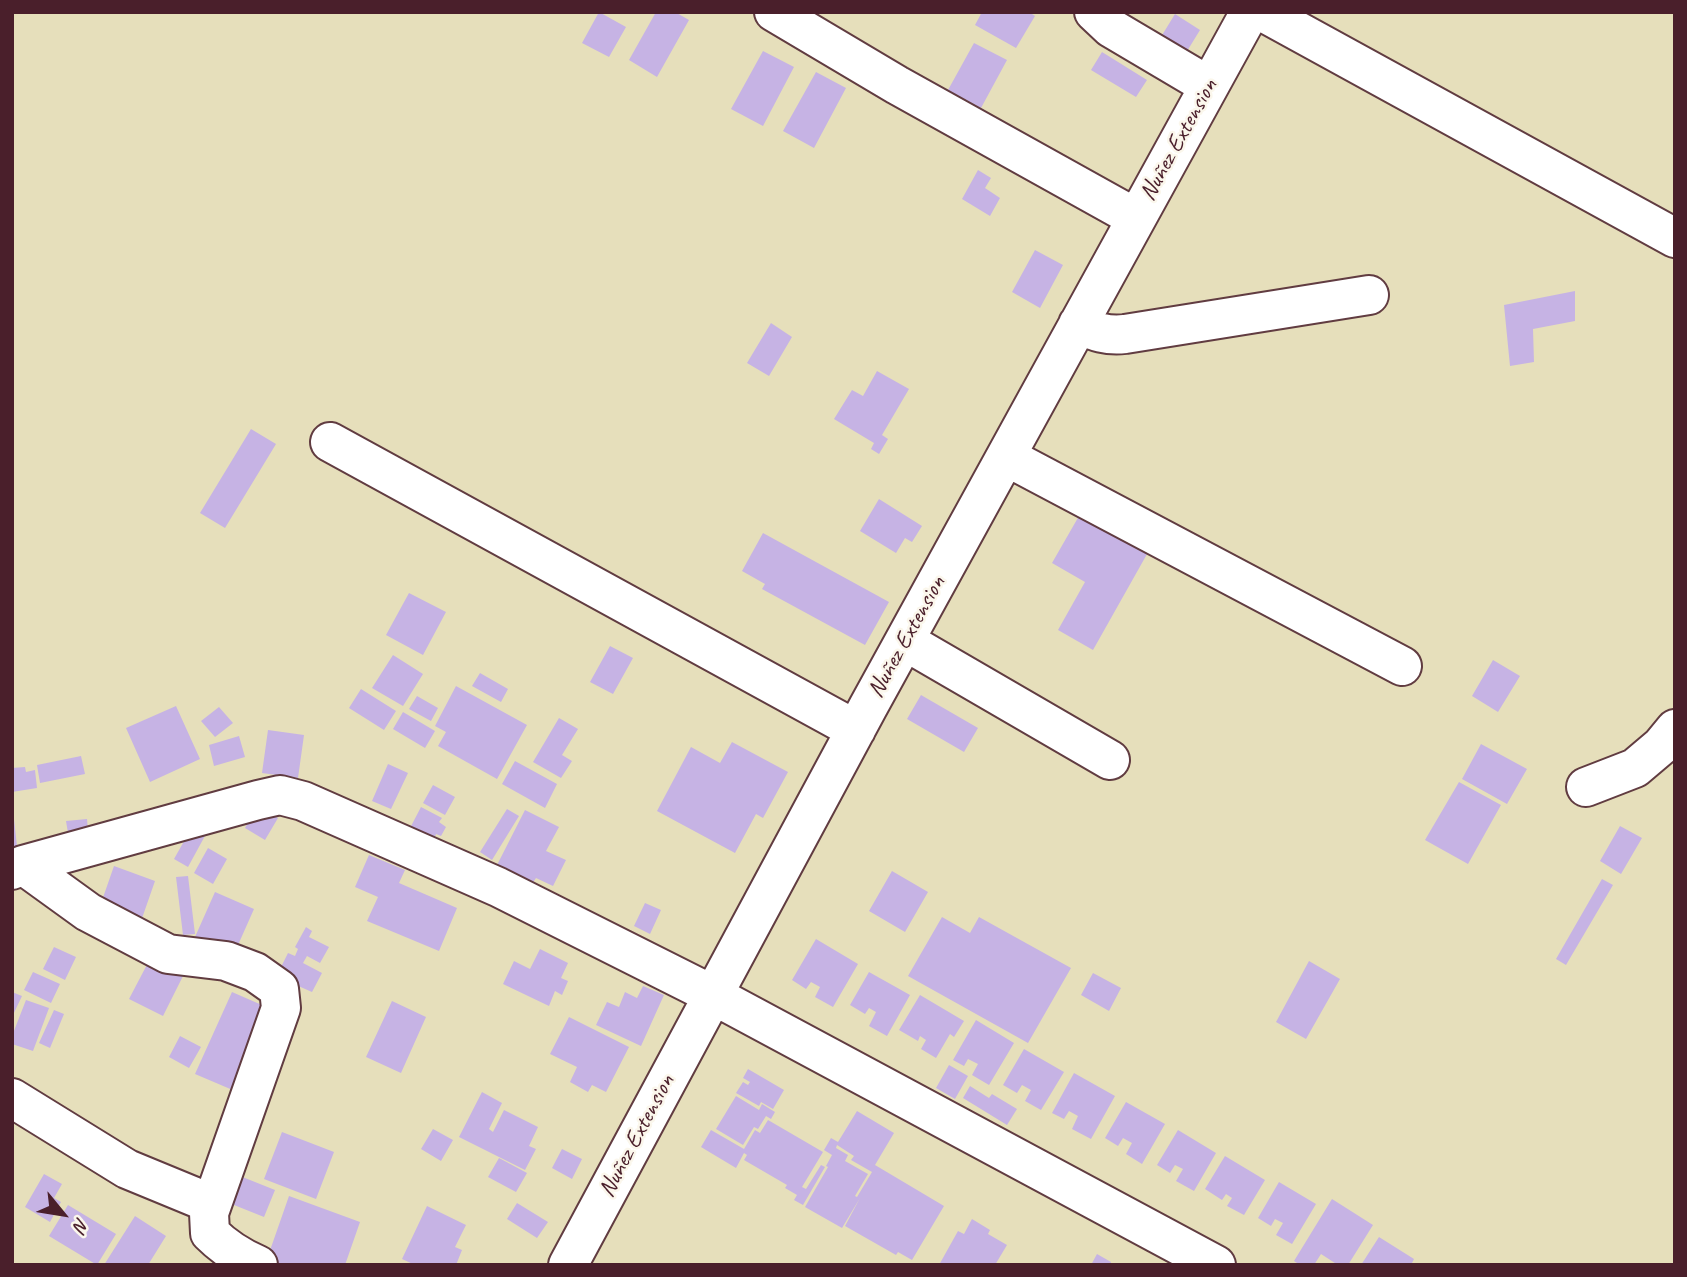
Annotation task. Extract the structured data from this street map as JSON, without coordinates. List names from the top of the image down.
{
  "streets": {
    "street": ["Nuñez Extension"]
  },
  "north": "bottom right"
}
